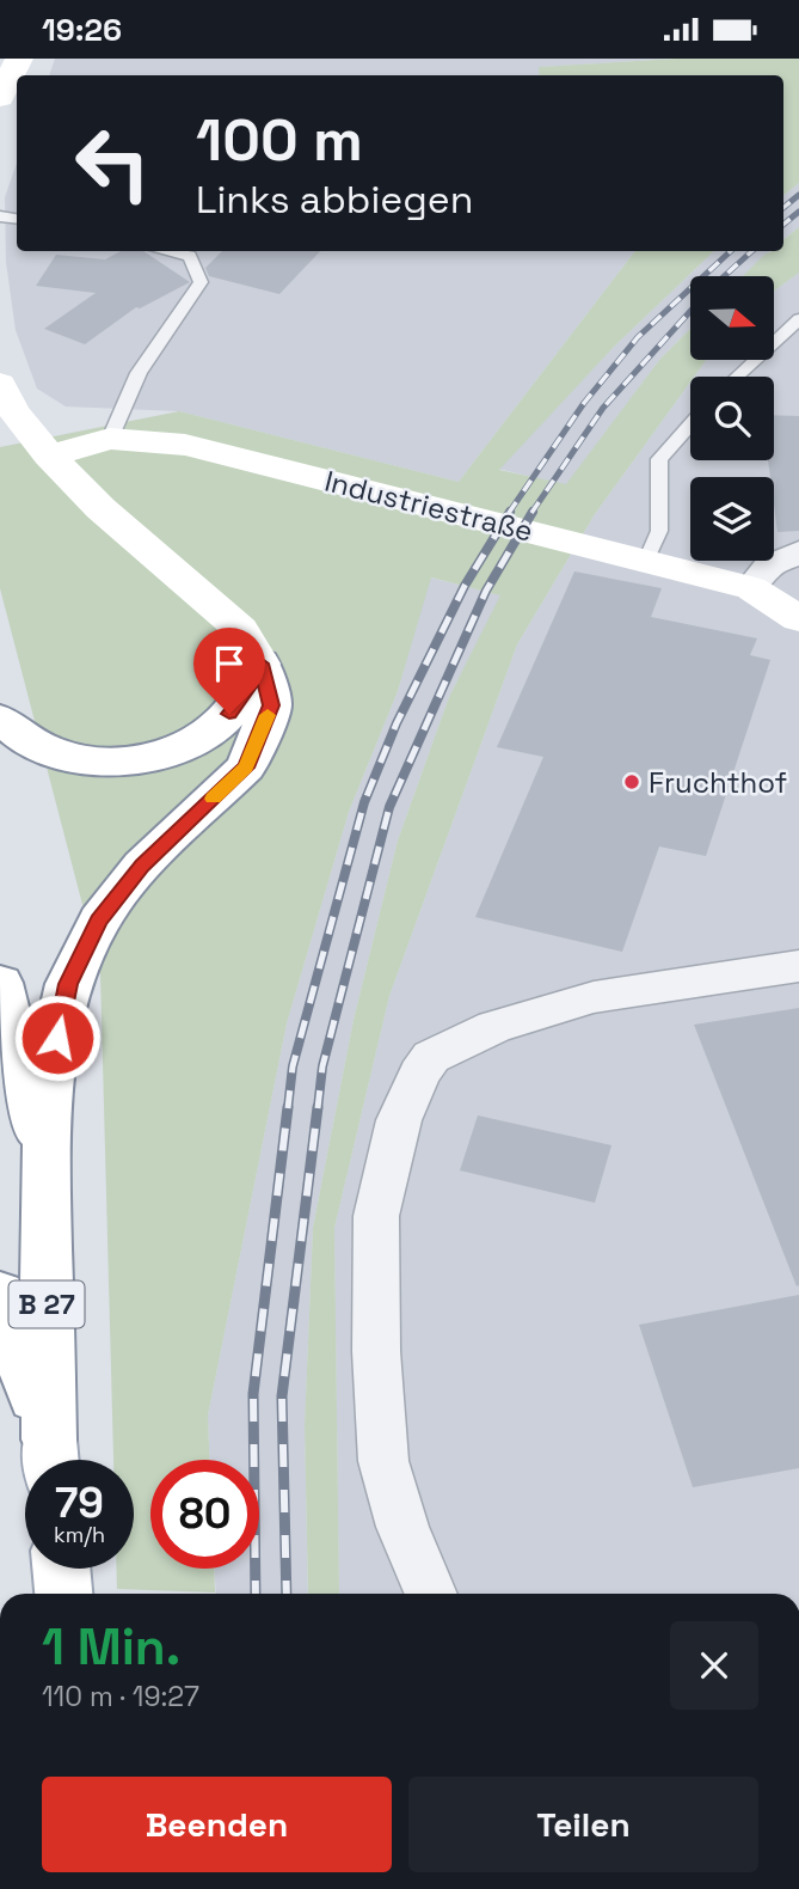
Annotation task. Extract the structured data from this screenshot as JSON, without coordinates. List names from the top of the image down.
{
  "streets": {
    "main road": ["Industriestraße", "B 27"]
  },
  "places": ["Fruchthof"],
  "north": "right",
  "page": {
    "status": "19:26",
    "turn": ["100 m", "Links abbiegen"],
    "speed": "79 km/h",
    "limit": "80",
    "heading": ["1 Min.", "110 m · 19:27"],
    "buttons": ["Beenden", "Teilen"]
  }
}
